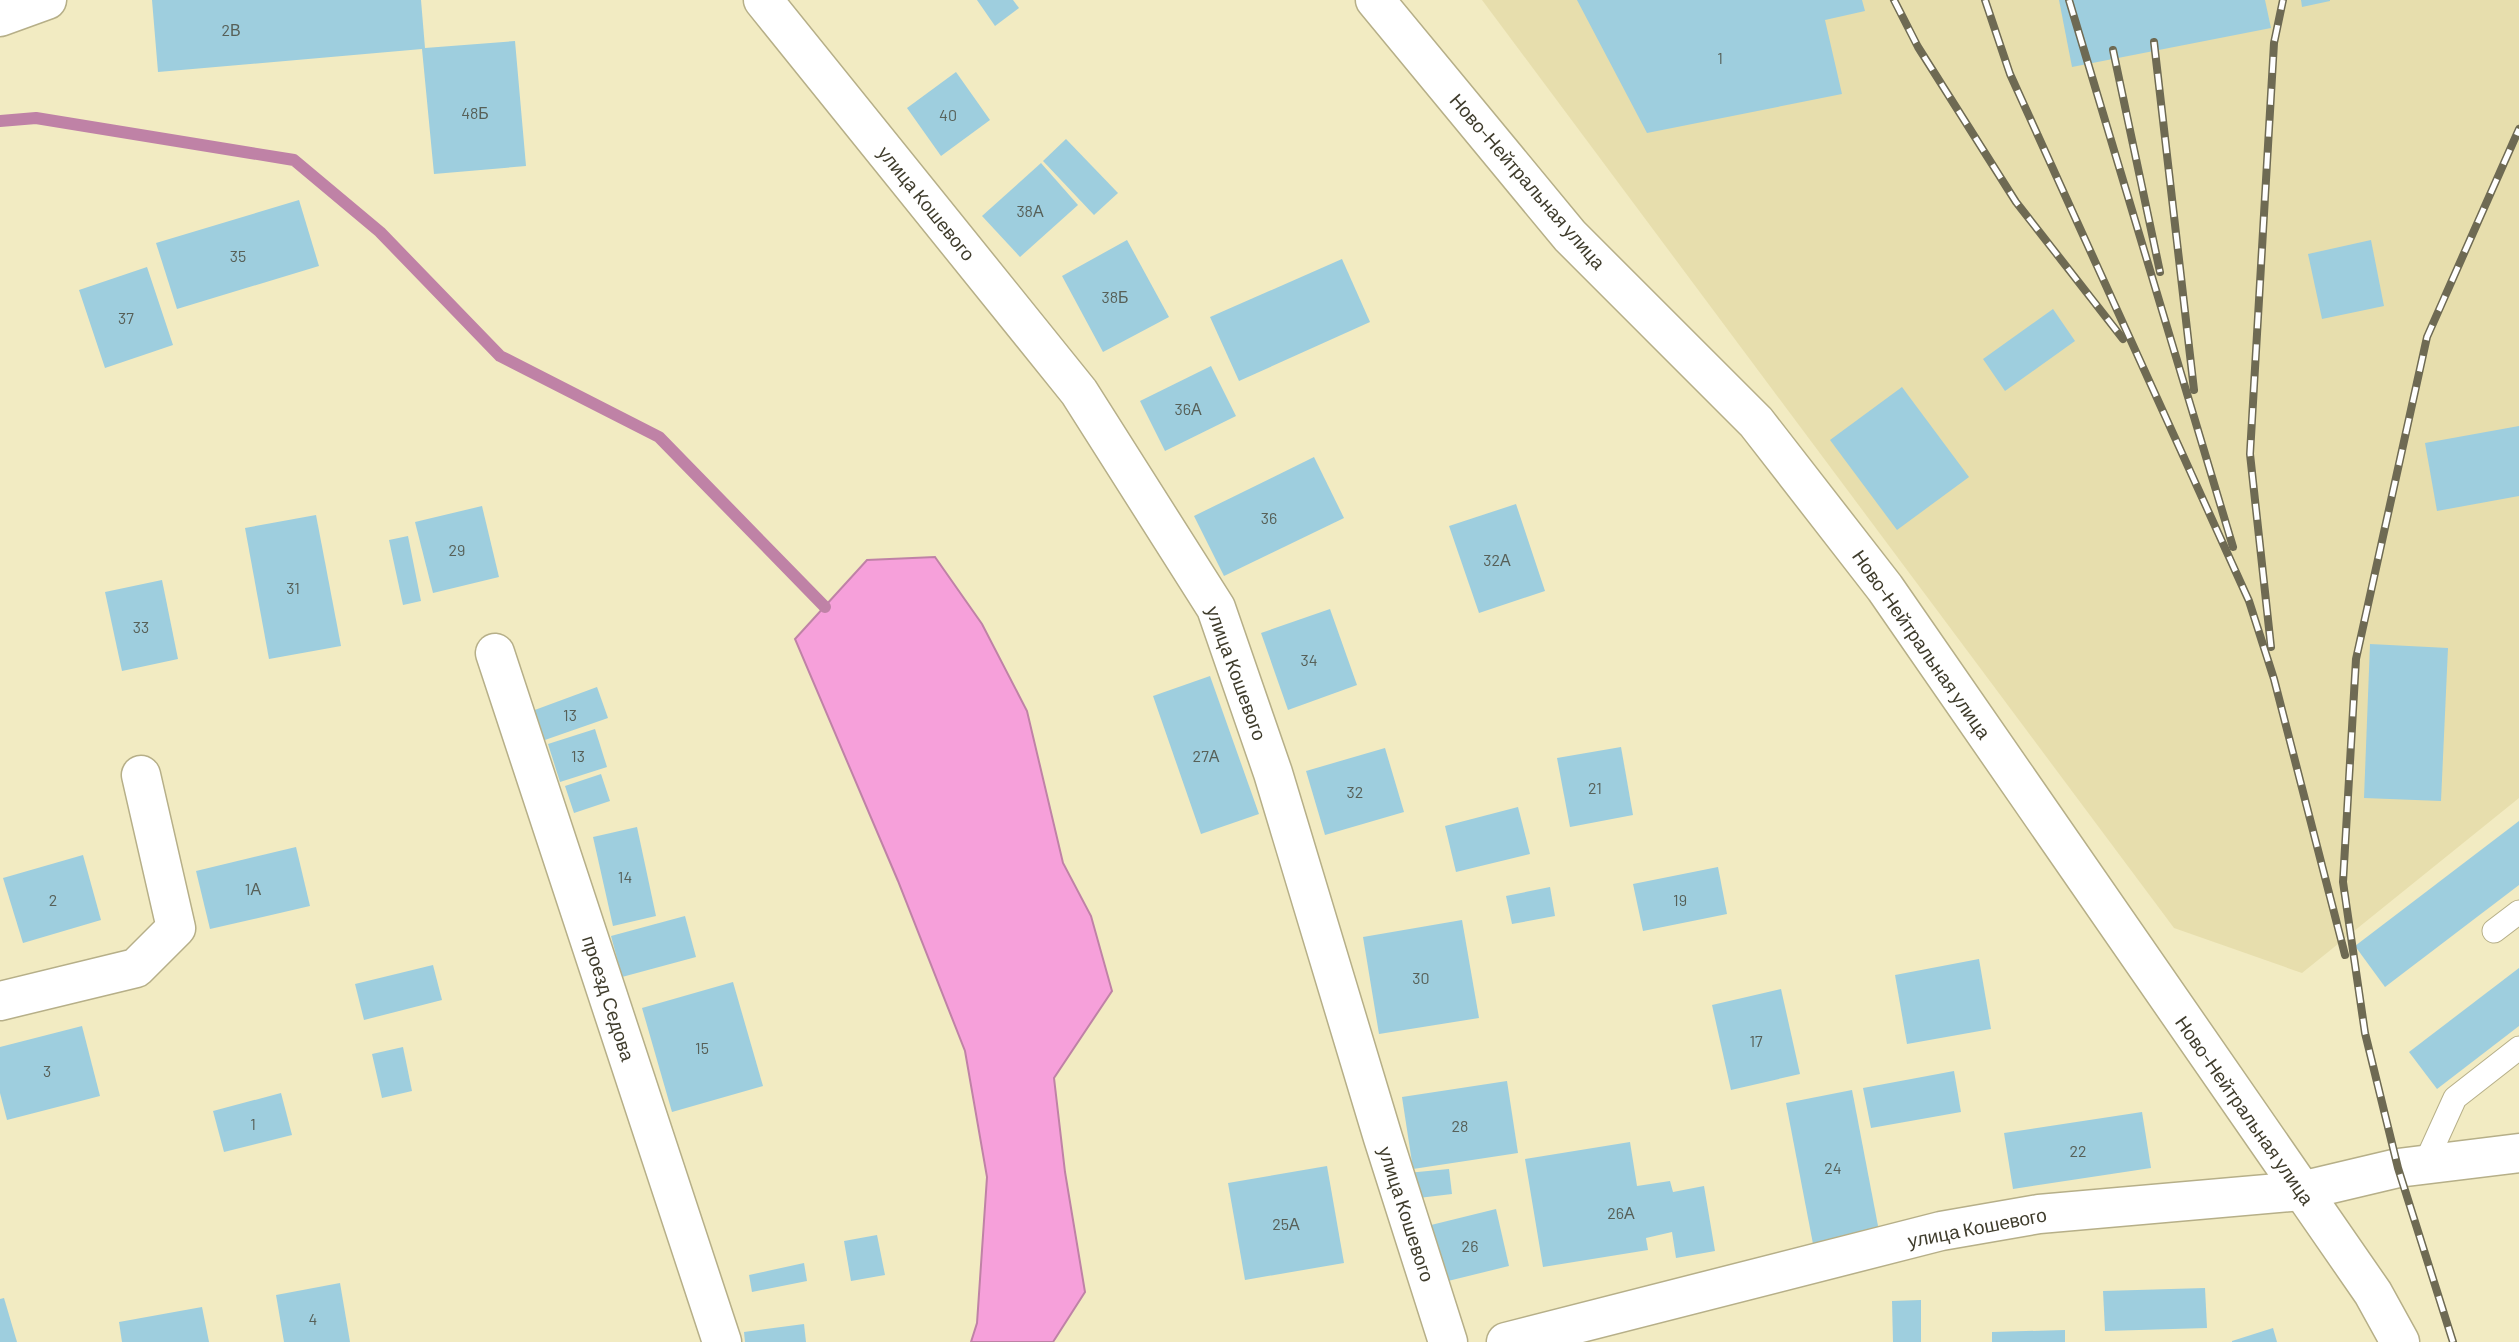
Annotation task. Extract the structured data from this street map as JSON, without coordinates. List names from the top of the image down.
{
  "streets": {
    "street": ["Ново-Нейтральная улица", "улица Кошевого", "проезд Седова"]
  },
  "crossings": [
    ["Ново-Нейтральная улица", "улица Кошевого"]
  ],
  "house_numbers": [
    "2В",
    "1",
    "48Б",
    "40",
    "38А",
    "35",
    "38Б",
    "37",
    "36А",
    "36",
    "29",
    "32А",
    "31",
    "33",
    "34",
    "13",
    "13",
    "27А",
    "21",
    "32",
    "14",
    "1А",
    "2",
    "19",
    "30",
    "17",
    "15",
    "3",
    "1",
    "28",
    "22",
    "24",
    "26А",
    "25А",
    "26",
    "4"
  ]
}
